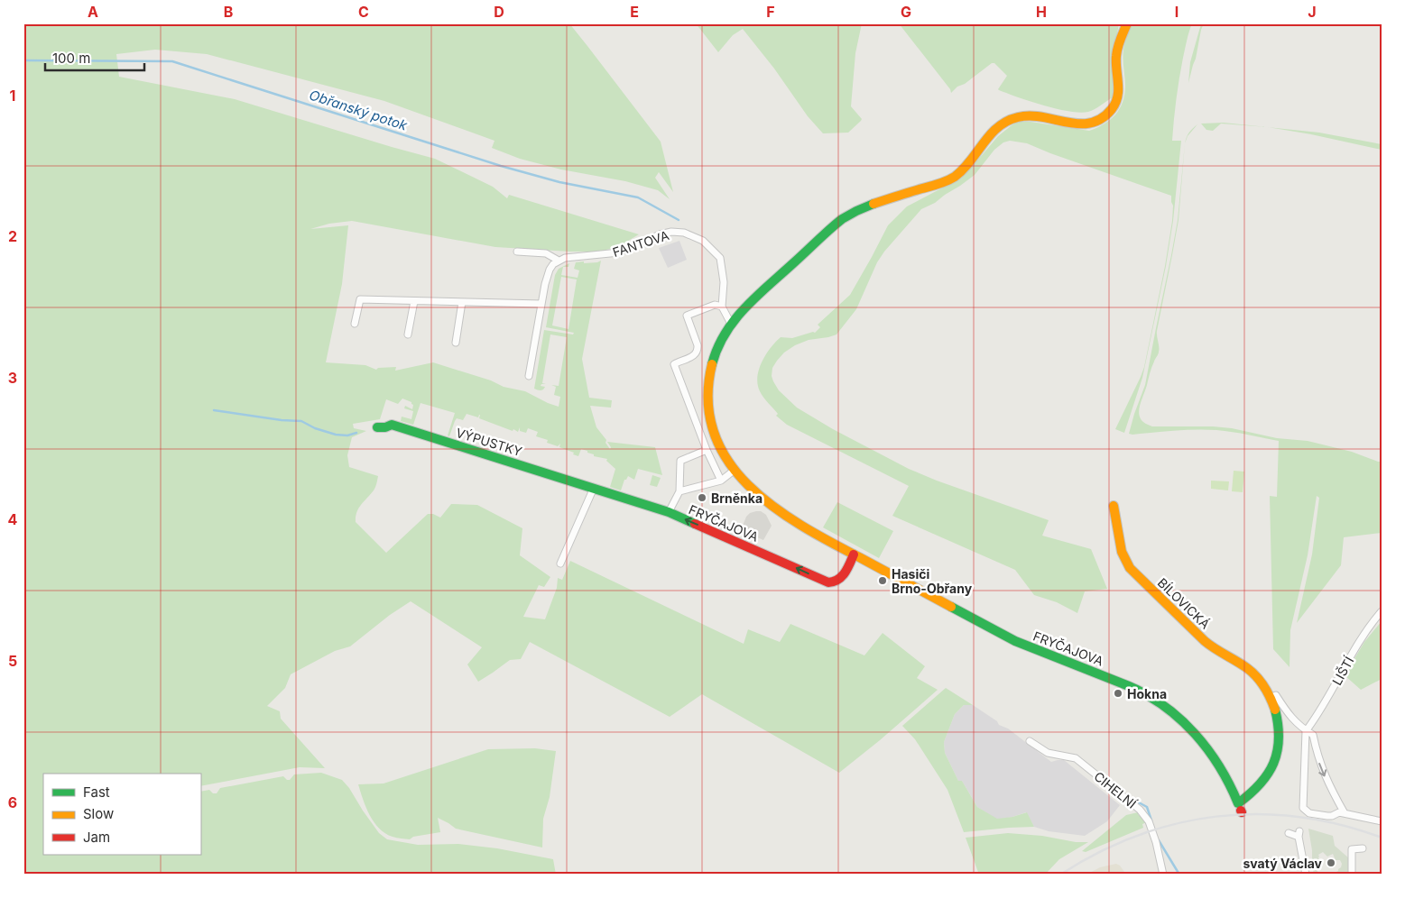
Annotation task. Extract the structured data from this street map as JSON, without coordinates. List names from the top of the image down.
{
  "streets": {
    "main road": ["VÝPUSTKY", "FRYČAJOVA", "BÍLOVICKÁ"],
    "street": ["FANTOVA", "LIŠTÍ", "CIHELNÍ"]
  },
  "crossings": [
    ["VÝPUSTKY", "FRYČAJOVA"],
    ["FRYČAJOVA", "BÍLOVICKÁ"],
    ["BÍLOVICKÁ", "LIŠTÍ"]
  ],
  "water": ["Obřanský potok"],
  "places": [
    "Brněnka",
    "Hasiči Brno-Obřany",
    "Hokna",
    "svatý Václav"
  ],
  "legend": ["Fast", "Slow", "Jam"],
  "scale_bar": "100 m",
  "grid": {
    "columns": [
      "A",
      "B",
      "C",
      "D",
      "E",
      "F",
      "G",
      "H",
      "I",
      "J"
    ],
    "rows": [
      "1",
      "2",
      "3",
      "4",
      "5",
      "6"
    ]
  }
}
